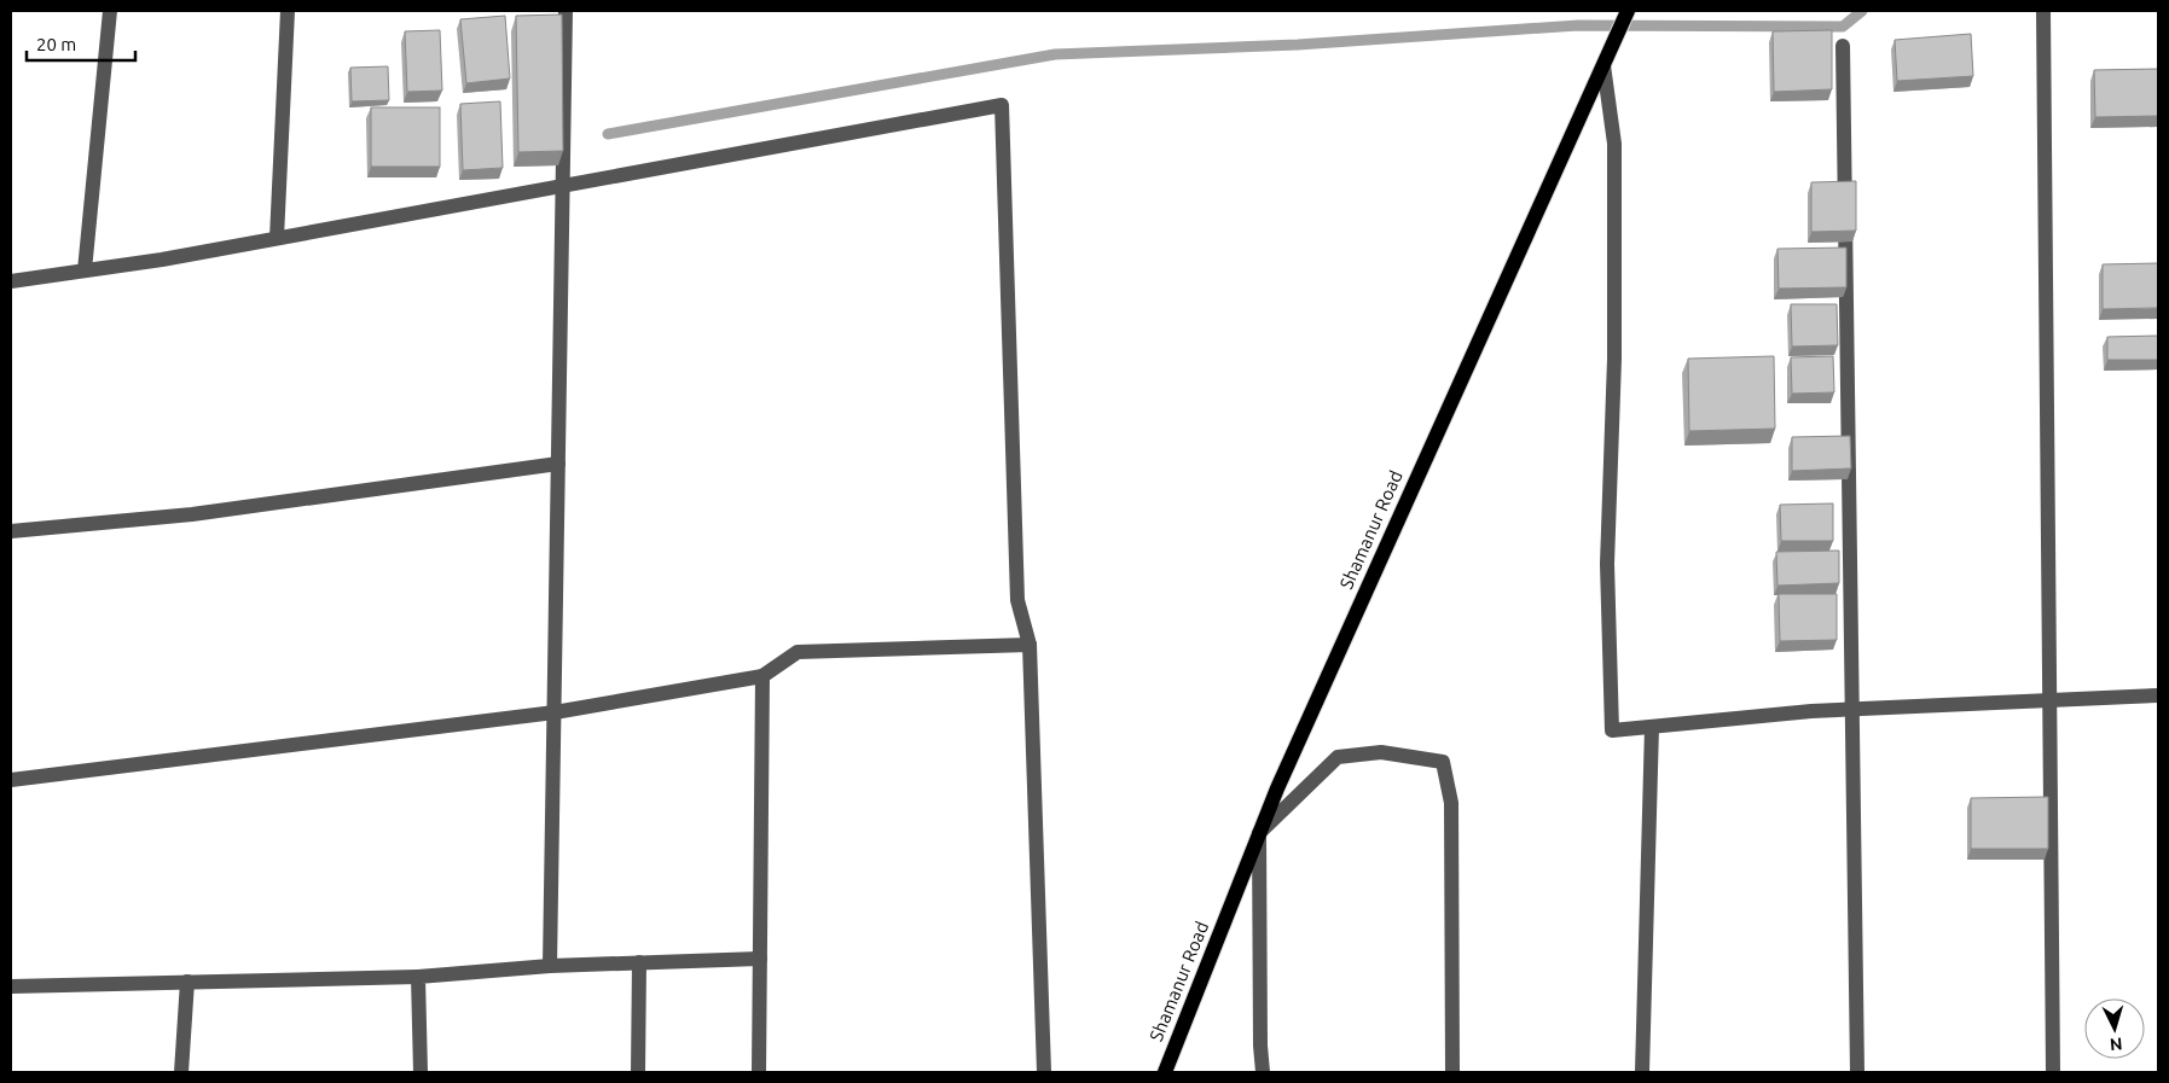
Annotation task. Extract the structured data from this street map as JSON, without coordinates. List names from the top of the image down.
{
  "streets": {
    "main road": ["Shamanur Road"]
  },
  "scale_bar": "20 m",
  "north": "bottom"
}
